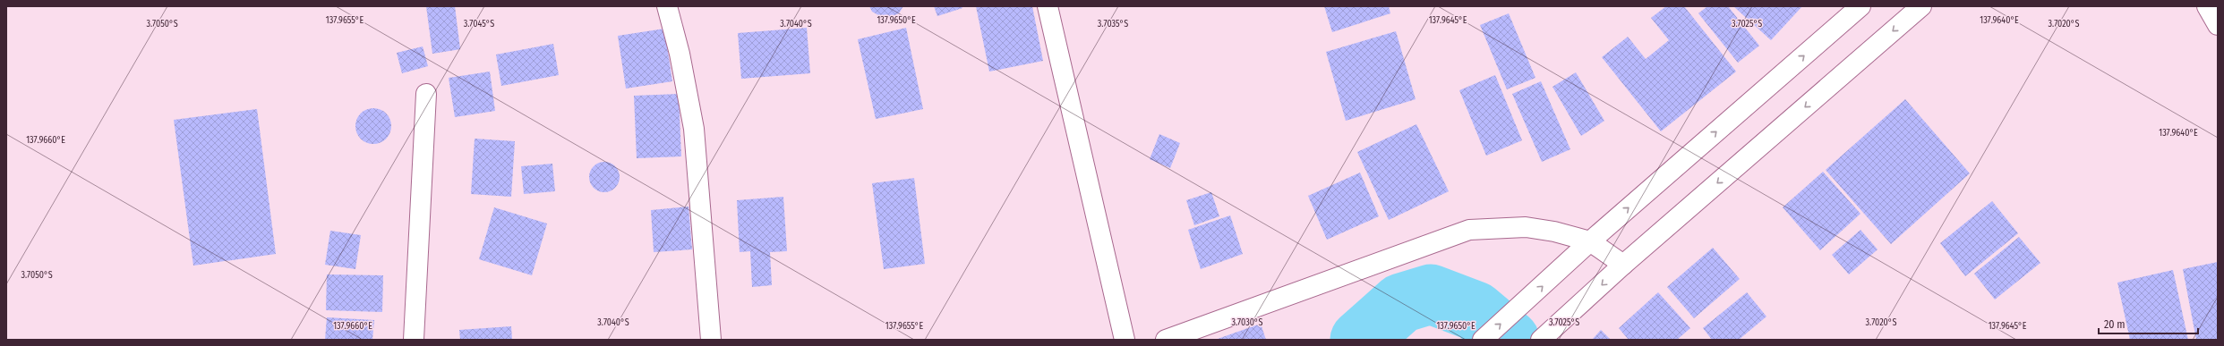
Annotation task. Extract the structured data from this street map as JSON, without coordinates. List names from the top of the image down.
{
  "scale_bar": "20 m",
  "coordinates": [
    "137.9655°E",
    "137.9650°E",
    "137.9645°E",
    "137.9640°E",
    "3.7040°S",
    "3.7025°S",
    "3.7020°S",
    "3.7050°S",
    "3.7045°S",
    "3.7035°S",
    "137.9660°E",
    "3.7030°S"
  ]
}
